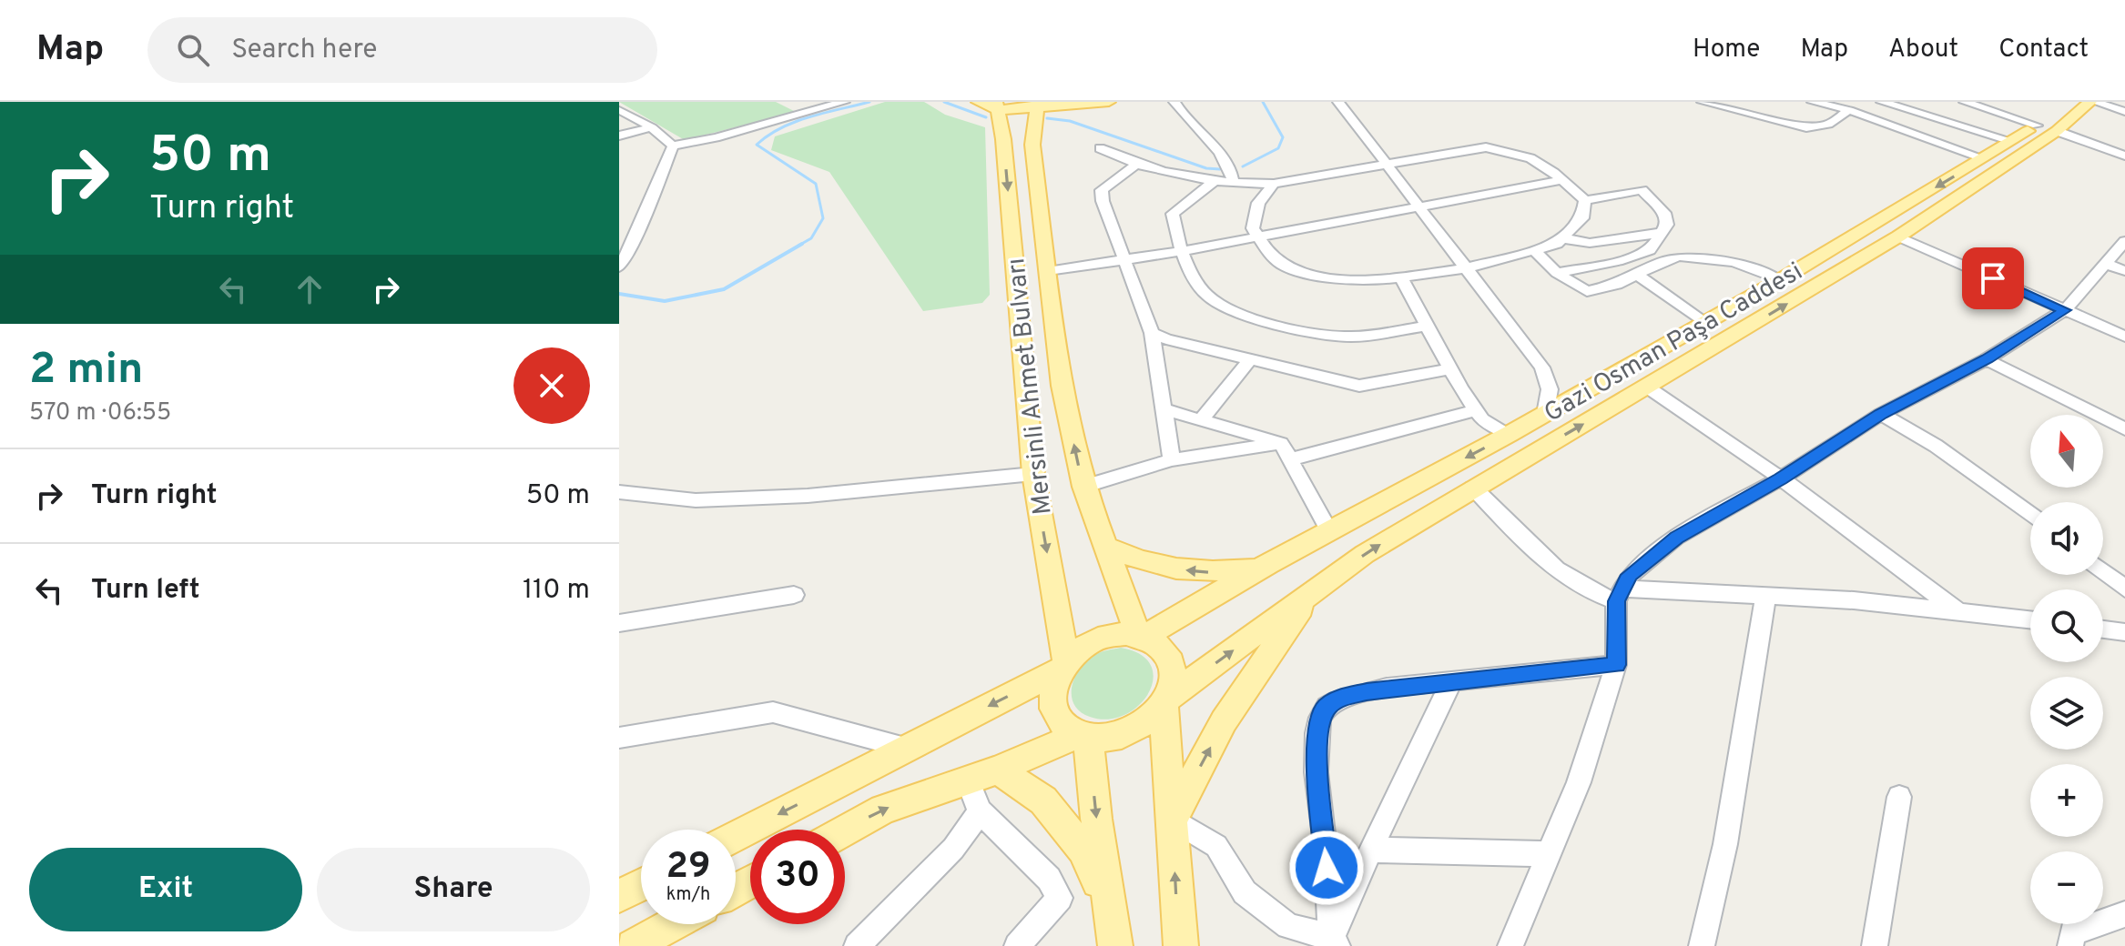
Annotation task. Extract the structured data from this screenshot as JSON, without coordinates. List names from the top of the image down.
{
  "streets": {
    "main road": ["Gazi Osman Paşa Caddesi", "Mersinli Ahmet Bulvarı"]
  },
  "crossings": [
    ["Gazi Osman Paşa Caddesi", "Mersinli Ahmet Bulvarı"]
  ],
  "north": "top",
  "page": {
    "header": "Map",
    "search": "Search here",
    "nav": [
      "Home",
      "Map",
      "About",
      "Contact"
    ],
    "turn": ["50 m", "Turn right"],
    "heading": ["2 min", "570 m · 06:55"],
    "map_buttons": ["+", "−"],
    "list": [
      {
        "name": "Turn right",
        "value": "50 m"
      },
      {
        "name": "Turn left",
        "value": "110 m"
      }
    ],
    "speed": "29 km/h",
    "limit": "30",
    "buttons": ["Exit", "Share"]
  }
}
